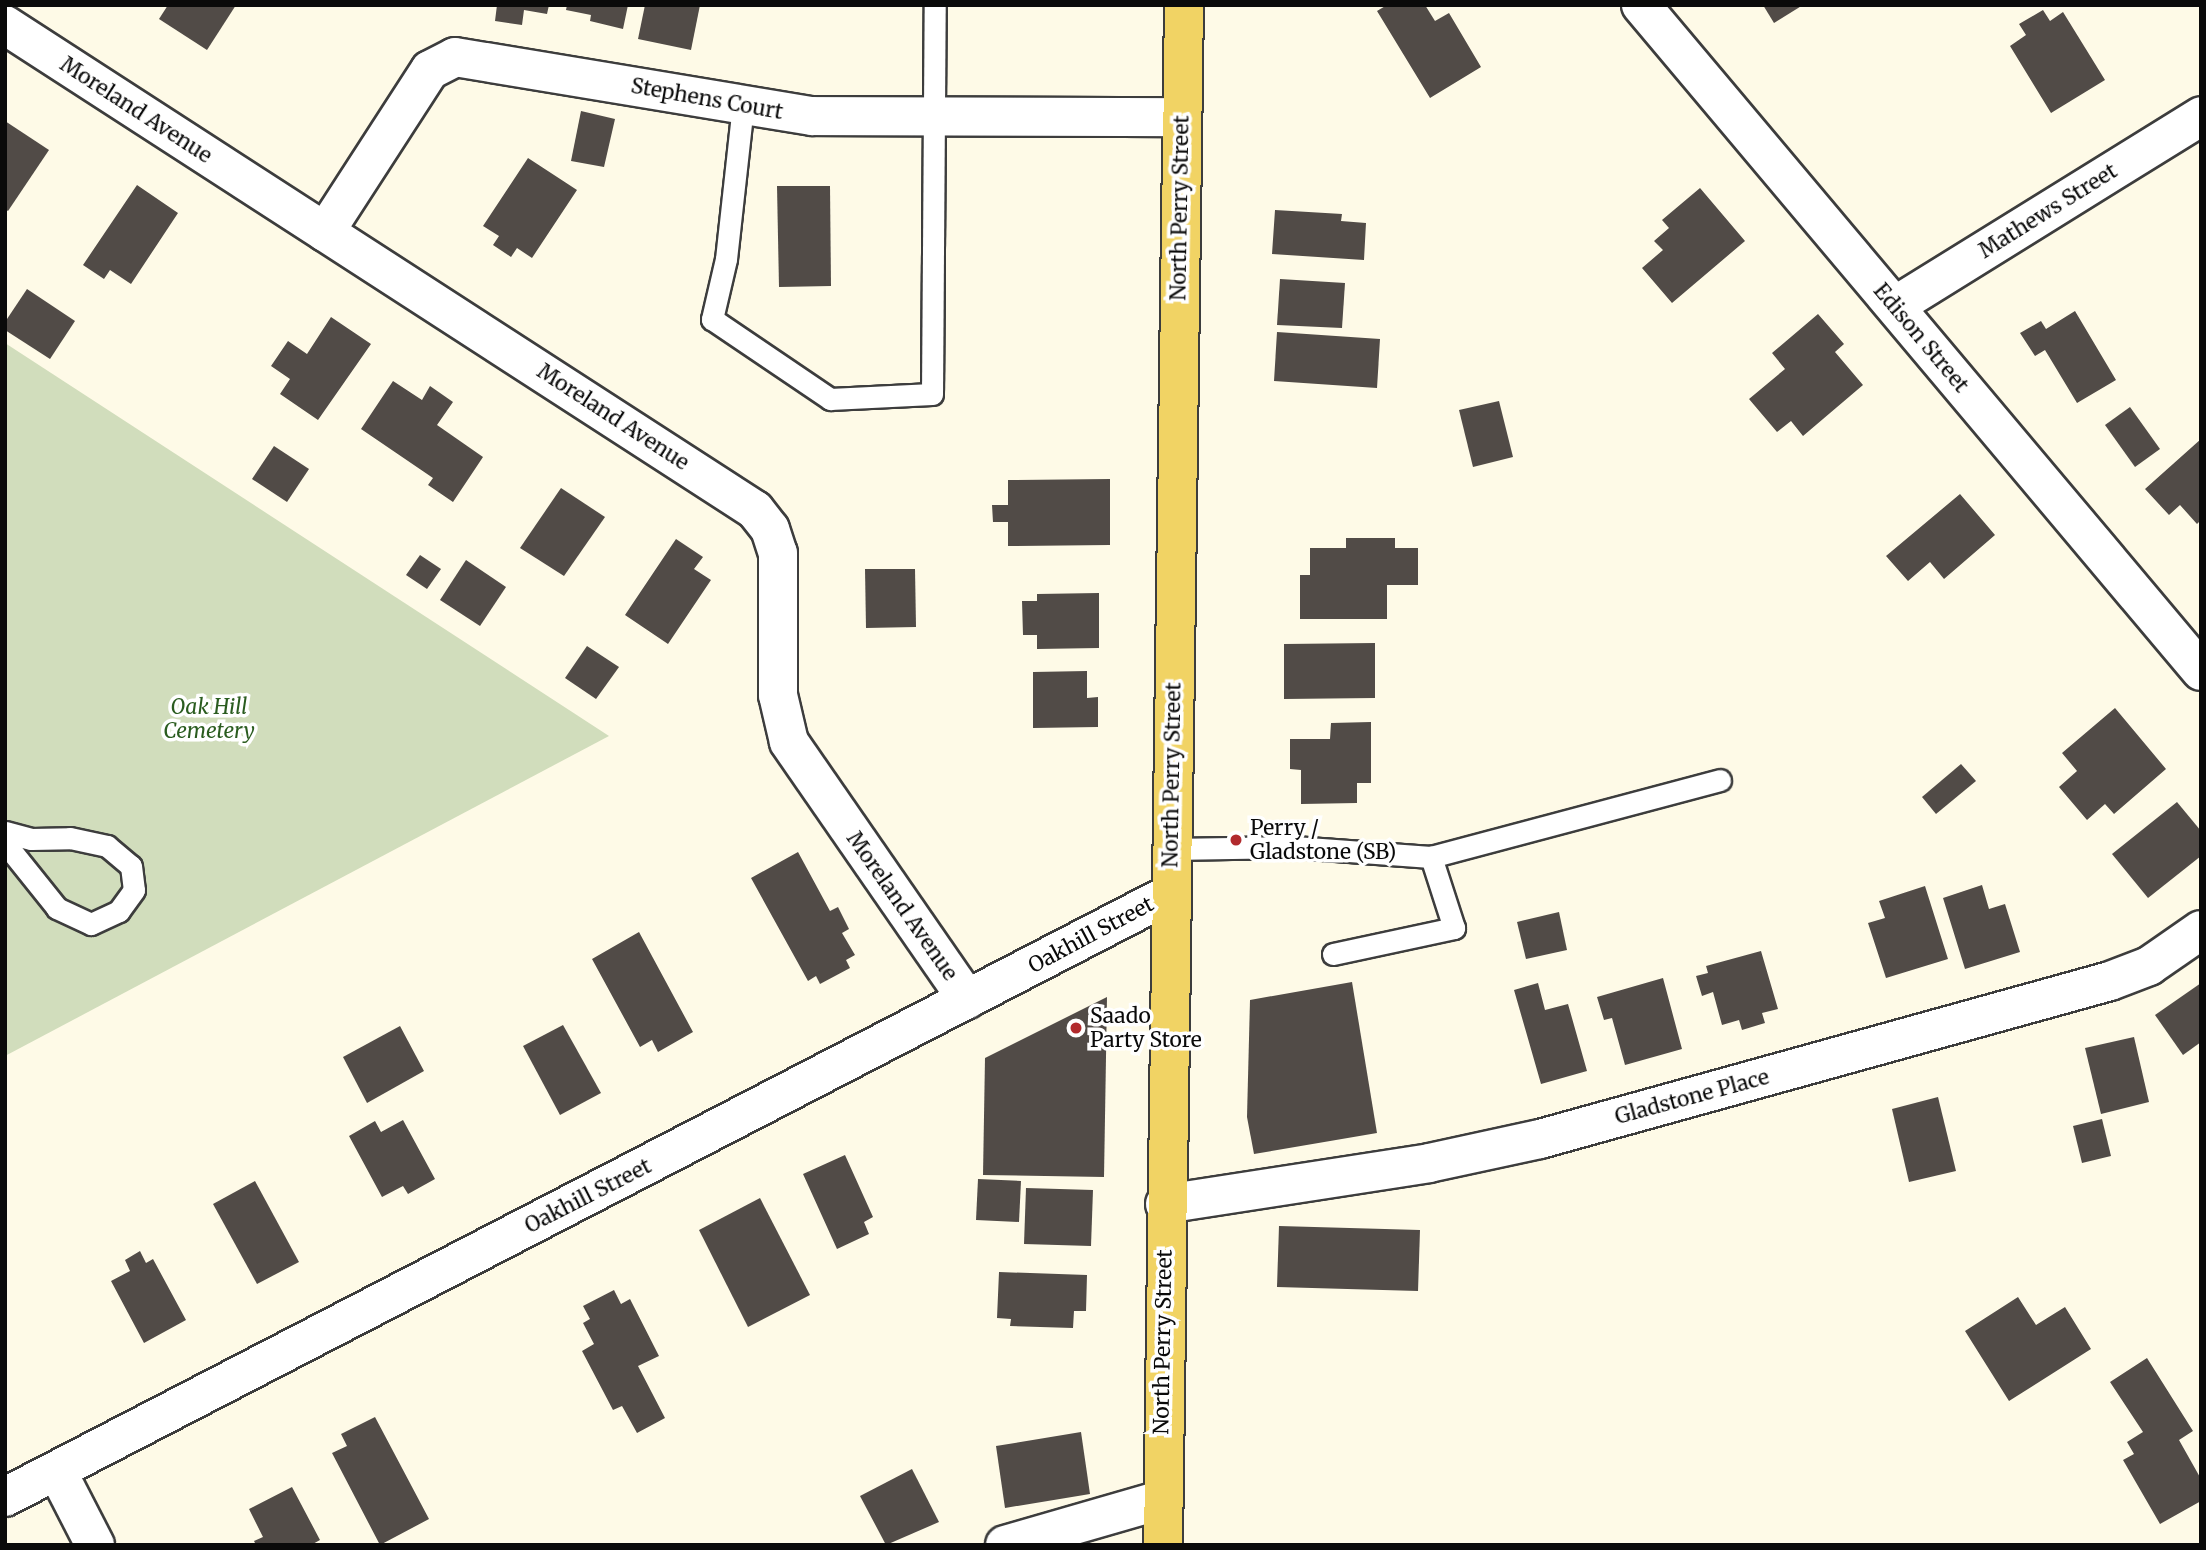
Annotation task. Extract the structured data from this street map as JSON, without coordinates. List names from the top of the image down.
{
  "streets": {
    "main road": ["North Perry Street"],
    "street": [
      "Stephens Court",
      "Moreland Avenue",
      "Mathews Street",
      "Edison Street",
      "Oakhill Street",
      "Gladstone Place"
    ]
  },
  "crossings": [
    ["Stephens Court", "Moreland Avenue"],
    ["Stephens Court", "North Perry Street"],
    ["Moreland Avenue", "Oakhill Street"],
    ["North Perry Street", "Oakhill Street"],
    ["North Perry Street", "Gladstone Place"],
    ["Mathews Street", "Edison Street"]
  ],
  "parks": ["Oak Hill Cemetery"],
  "places": ["Perry / Gladstone (SB)", "Saado Party Store"]
}
